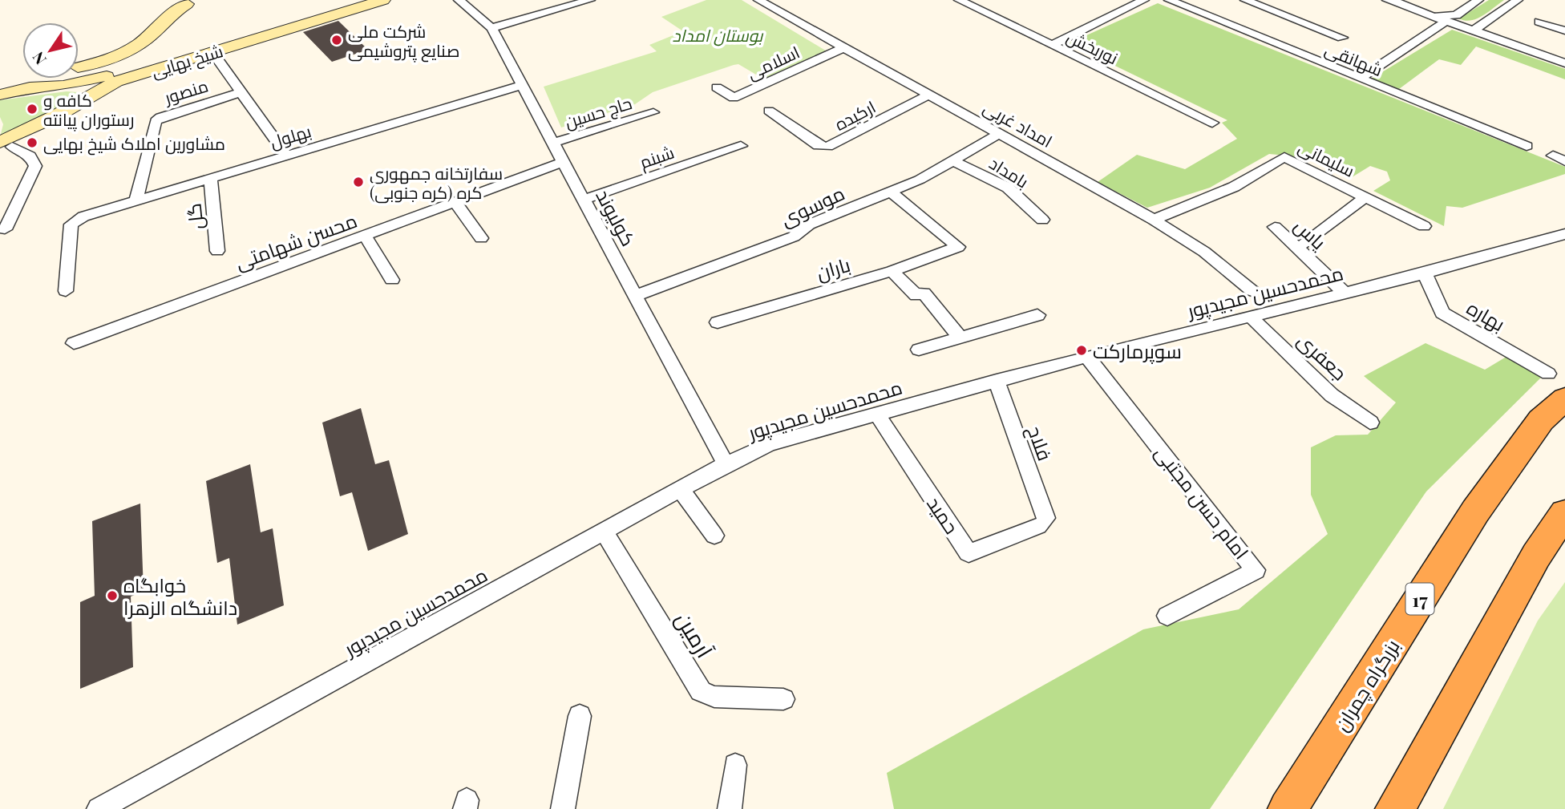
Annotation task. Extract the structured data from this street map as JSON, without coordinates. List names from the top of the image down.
{
  "streets": {
    "highway": ["17", "بزرگراه چمران"],
    "main road": ["شیخ بهایی"],
    "street": [
      "نوربخش",
      "شهانقی",
      "اسلامی",
      "منصور",
      "حاج حسین",
      "ارکیده",
      "امداد غربی",
      "بهلول",
      "شبنم",
      "سلیمانی",
      "بامداد",
      "موسوی",
      "گل",
      "کولیوند",
      "یاس",
      "محسن شهامتی",
      "باران",
      "محمدحسین مجیدپور",
      "بهاره",
      "جعفری",
      "فلاح",
      "امام حسن مجتبی",
      "حمید",
      "آرمین"
    ]
  },
  "crossings": [
    ["اسلامی", "امداد غربی"],
    ["منصور", "بهلول"],
    ["حاج حسین", "کولیوند"],
    ["ارکیده", "امداد غربی"],
    ["امداد غربی", "سلیمانی"],
    ["امداد غربی", "موسوی"],
    ["بهلول", "گل"],
    ["بهلول", "کولیوند"],
    ["شبنم", "کولیوند"],
    ["بامداد", "موسوی"],
    ["موسوی", "کولیوند"],
    ["موسوی", "باران"],
    ["کولیوند", "محسن شهامتی"],
    ["کولیوند", "محمدحسین مجیدپور"],
    ["یاس", "محمدحسین مجیدپور"],
    ["محمدحسین مجیدپور", "بهاره"],
    ["محمدحسین مجیدپور", "جعفری"],
    ["محمدحسین مجیدپور", "فلاح"],
    ["محمدحسین مجیدپور", "امام حسن مجتبی"],
    ["محمدحسین مجیدپور", "حمید"],
    ["محمدحسین مجیدپور", "آرمین"],
    ["بهاره", "بزرگراه چمران"],
    ["فلاح", "حمید"]
  ],
  "parks": ["بوستان امداد"],
  "places": [
    "شرکت ملی صنایع پتروشیمی",
    "کافه و رستوران پیانته",
    "مشاورین املاک شیخ بهایی",
    "سفارتخانه جمهوری کره (کره جنوبی)",
    "سوپرمارکت",
    "خوابگاه دانشگاه الزهرا"
  ],
  "north": "bottom left"
}
